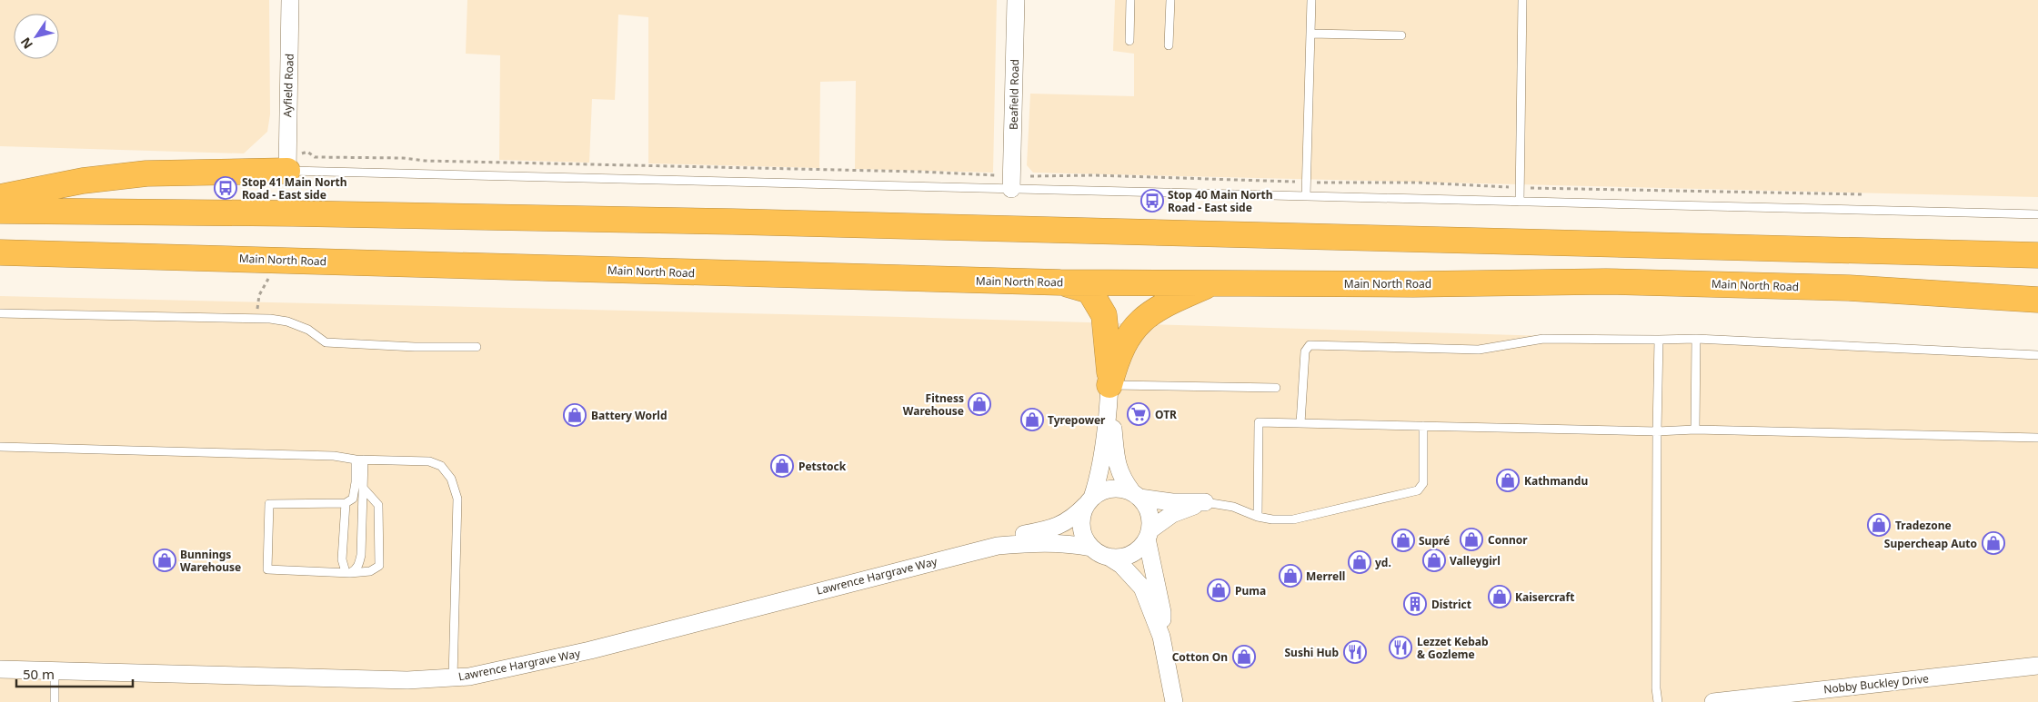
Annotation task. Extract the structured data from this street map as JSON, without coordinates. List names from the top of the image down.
{
  "streets": {
    "highway": ["Main North Road"],
    "street": [
      "Ayfield Road",
      "Beafield Road",
      "Lawrence Hargrave Way",
      "Nobby Buckley Drive"
    ]
  },
  "places": {
    "bus stop": ["Stop 41 Main North Road - East side", "Stop 40 Main North Road - East side"],
    "shop": [
      "Fitness Warehouse",
      "Battery World",
      "Tyrepower",
      "Petstock",
      "Kathmandu",
      "Tradezone",
      "Connor",
      "Supré",
      "Supercheap Auto",
      "Bunnings Warehouse",
      "Valleygirl",
      "yd.",
      "Merrell",
      "Puma",
      "Kaisercraft",
      "Cotton On"
    ],
    "supermarket": ["OTR"],
    "building": ["District"],
    "restaurant": ["Lezzet Kebab & Gozleme", "Sushi Hub"]
  },
  "scale_bar": "50 m",
  "north": "bottom left"
}
